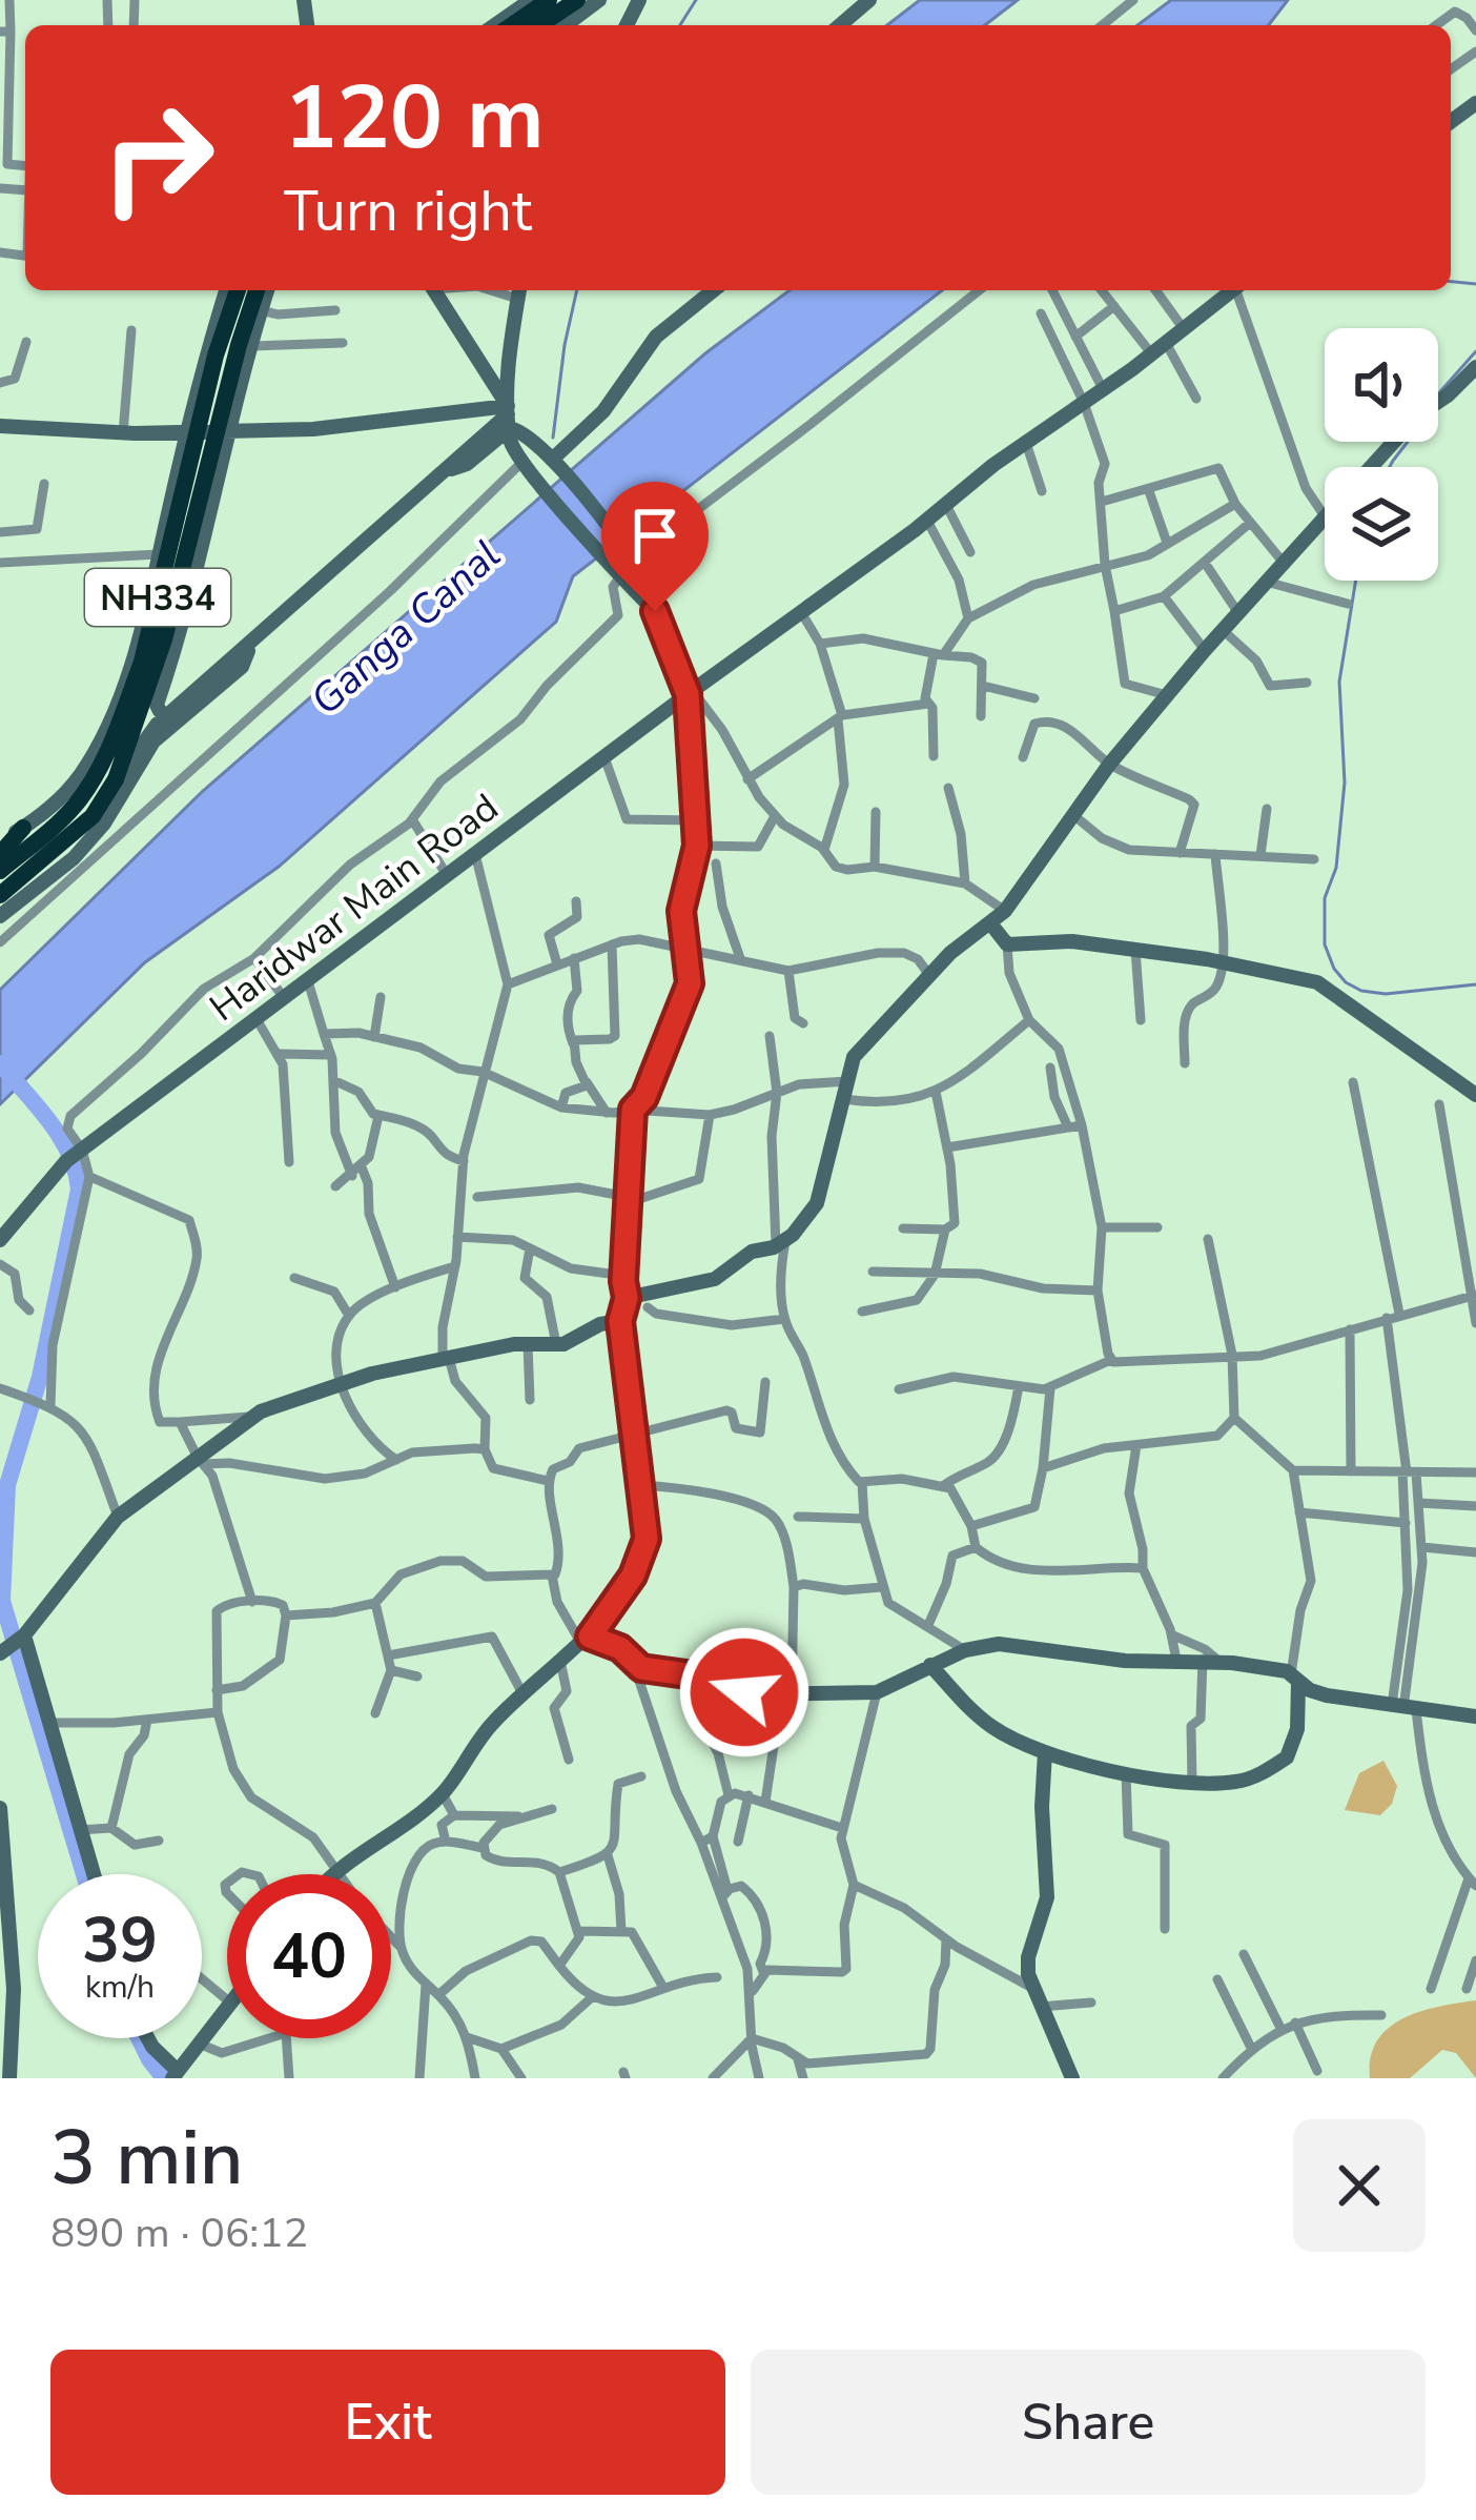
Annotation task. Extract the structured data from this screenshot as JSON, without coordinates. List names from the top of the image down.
{
  "streets": {
    "highway": ["NH334"],
    "street": ["Haridwar Main Road"]
  },
  "water": ["Ganga Canal"],
  "page": {
    "turn": ["120 m", "Turn right"],
    "speed": "39 km/h",
    "limit": "40",
    "heading": ["3 min", "890 m · 06:12"],
    "buttons": ["Exit", "Share"]
  }
}
